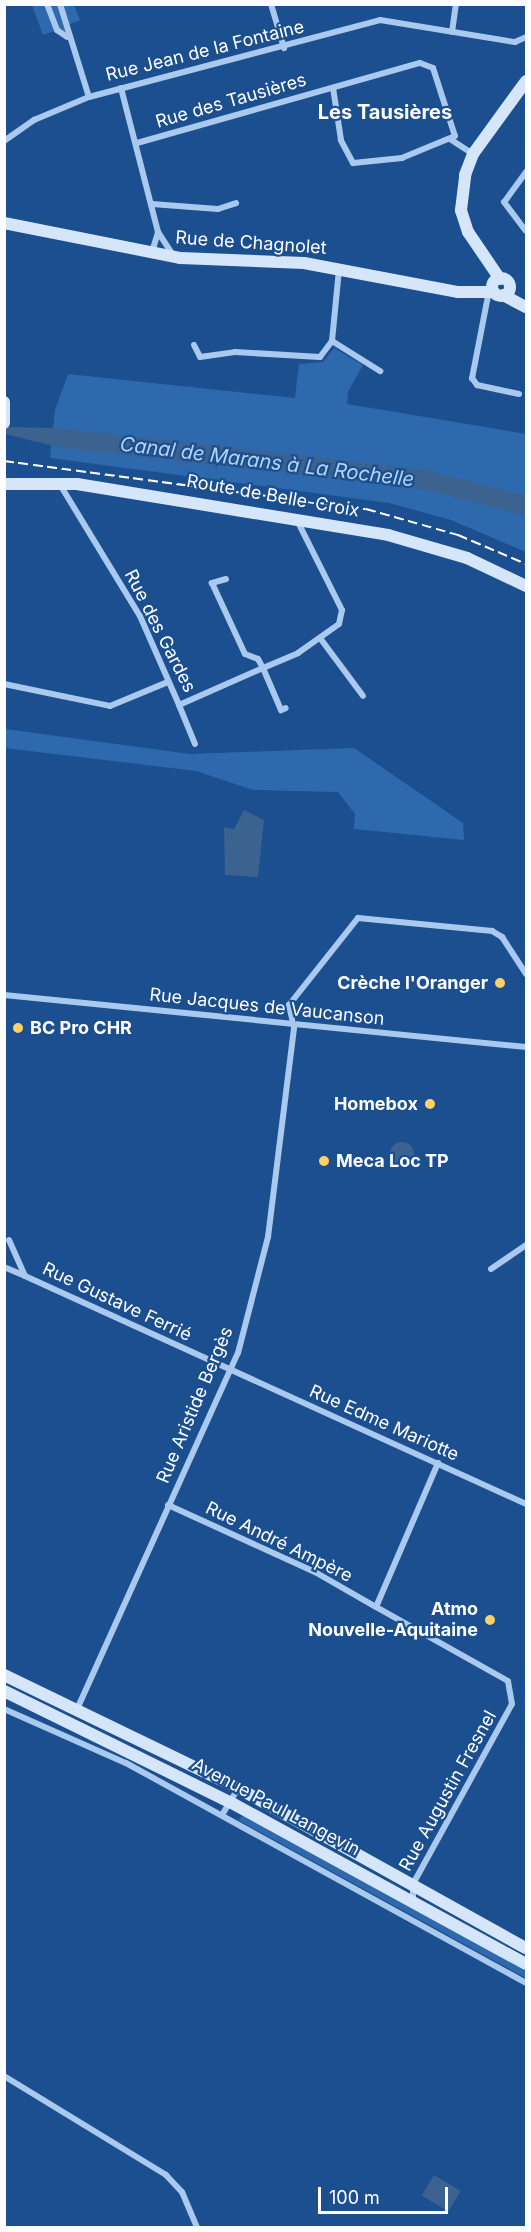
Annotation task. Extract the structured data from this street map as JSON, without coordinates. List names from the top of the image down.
{
  "streets": {
    "street": [
      "Rue Jean de la Fontaine",
      "Rue des Tausières",
      "Rue de Chagnolet",
      "Route de Belle-Croix",
      "Rue des Gardes",
      "Rue Jacques de Vaucanson",
      "Rue Gustave Ferrié",
      "Rue Aristide Bergès",
      "Rue Edme Mariotte",
      "Rue André Ampère",
      "Rue Augustin Fresnel",
      "Avenue Paul Langevin"
    ]
  },
  "crossings": [
    ["Rue Jean de la Fontaine", "Rue des Tausières"],
    ["Route de Belle-Croix", "Rue des Gardes"],
    ["Rue Jacques de Vaucanson", "Rue Aristide Bergès"],
    ["Rue Gustave Ferrié", "Rue Aristide Bergès"],
    ["Rue Gustave Ferrié", "Rue Edme Mariotte"],
    ["Rue Aristide Bergès", "Rue Edme Mariotte"],
    ["Rue Aristide Bergès", "Rue André Ampère"],
    ["Rue Aristide Bergès", "Avenue Paul Langevin"],
    ["Rue André Ampère", "Rue Augustin Fresnel"],
    ["Rue Augustin Fresnel", "Avenue Paul Langevin"]
  ],
  "districts": ["Les Tausières"],
  "water": ["Canal de Marans à La Rochelle"],
  "places": [
    "Crèche l'Oranger",
    "BC Pro CHR",
    "Homebox",
    "Meca Loc TP",
    "Atmo Nouvelle-Aquitaine"
  ],
  "scale_bar": "100 m"
}
